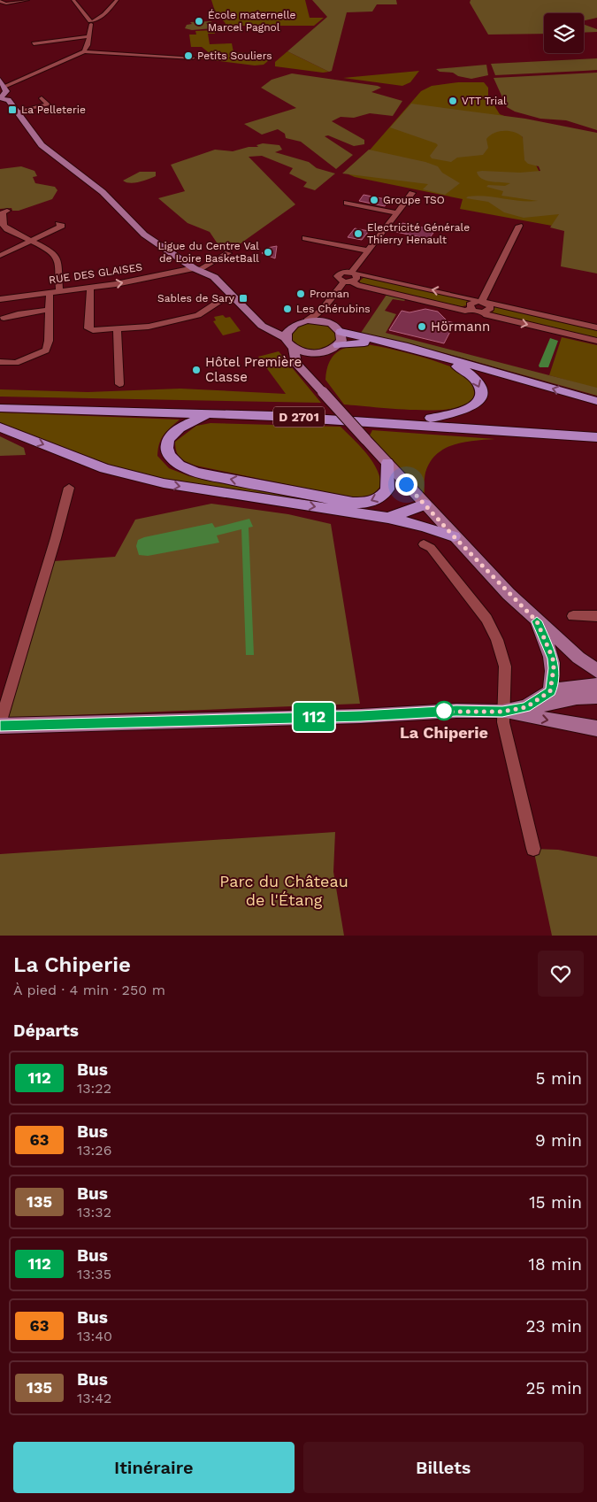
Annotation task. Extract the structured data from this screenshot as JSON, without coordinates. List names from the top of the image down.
{
  "streets": {
    "highway": ["D 2701"],
    "street": ["RUE DES GLAISES"]
  },
  "parks": ["Parc du Château de l'Étang"],
  "places": {
    "other": [
      "École maternelle Marcel Pagnol",
      "Petits Souliers",
      "VTT Trial",
      "Groupe TSO",
      "Electricité Générale Thierry Henault",
      "Ligue du Centre Val de Loire BasketBall",
      "Proman",
      "Les Chérubins",
      "Hörmann",
      "Hôtel Première Classe",
      "La Chiperie"
    ],
    "transit": ["La Pelleterie", "Sables de Sary"]
  },
  "lines": ["bus line 112"],
  "page": {
    "on_map": "112",
    "heading": [
      ["La Chiperie", "À pied · 4 min · 250 m"],
      "Départs"
    ],
    "list": [
      {
        "mark": "112",
        "name": "Bus",
        "note": "13:22",
        "value": "5 min"
      },
      {
        "mark": "63",
        "name": "Bus",
        "note": "13:26",
        "value": "9 min"
      },
      {
        "mark": "135",
        "name": "Bus",
        "note": "13:32",
        "value": "15 min"
      },
      {
        "mark": "112",
        "name": "Bus",
        "note": "13:35",
        "value": "18 min"
      },
      {
        "mark": "63",
        "name": "Bus",
        "note": "13:40",
        "value": "23 min"
      },
      {
        "mark": "135",
        "name": "Bus",
        "note": "13:42",
        "value": "25 min"
      }
    ],
    "buttons": ["Itinéraire", "Billets"]
  }
}
